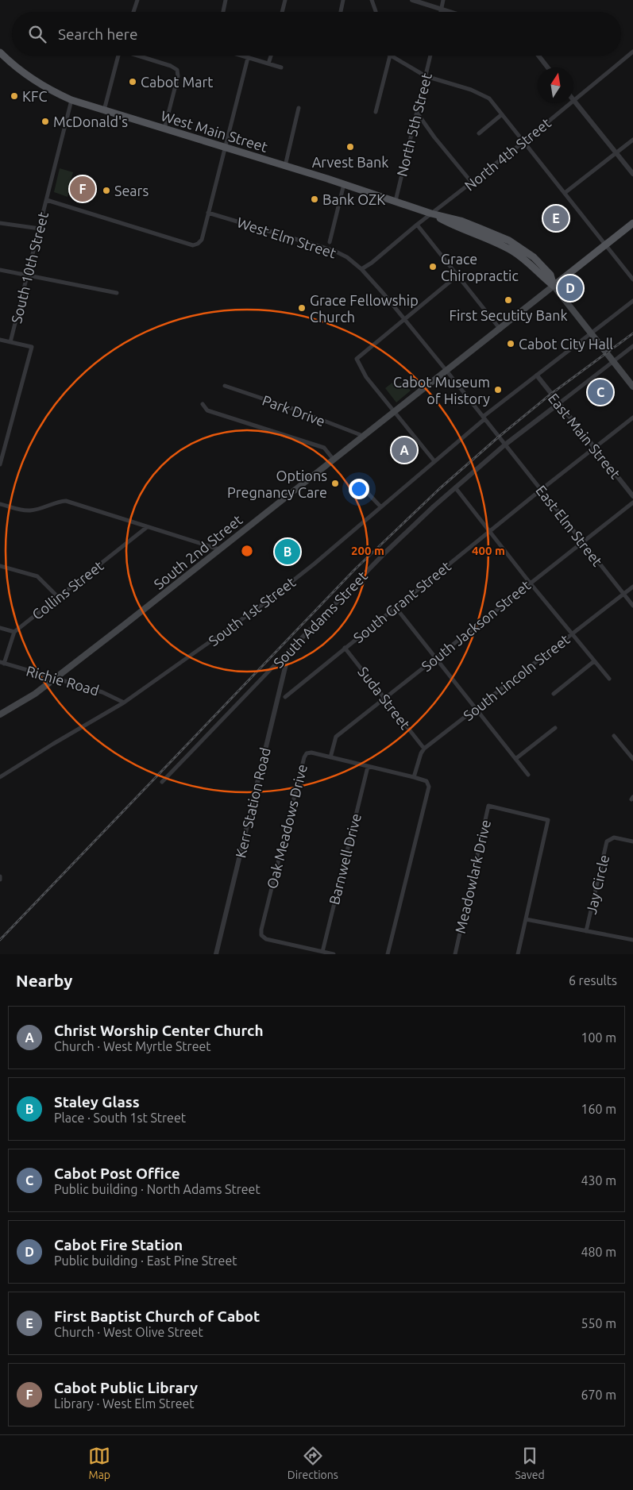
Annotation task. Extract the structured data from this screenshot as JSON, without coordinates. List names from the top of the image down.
{
  "streets": {
    "main road": ["West Main Street", "South 2nd Street"],
    "street": [
      "North 5th Street",
      "North 4th Street",
      "West Elm Street",
      "South 10th Street",
      "Park Drive",
      "East Main Street",
      "East Elm Street",
      "Collins Street",
      "South Grant Street",
      "South 1st Street",
      "South Adams Street",
      "South Jackson Street",
      "South Lincoln Street",
      "Richie Road",
      "Suda Street",
      "Kerr Station Road",
      "Oak Meadows Drive",
      "Barnwell Drive",
      "Meadowlark Drive",
      "Jay Circle"
    ]
  },
  "crossings": [
    ["North 5th Street", "West Main Street"],
    ["West Main Street", "North 4th Street"],
    ["West Main Street", "South 10th Street"],
    ["West Main Street", "South 2nd Street"],
    ["North 4th Street", "West Elm Street"],
    ["West Elm Street", "East Elm Street"],
    ["West Elm Street", "South 2nd Street"],
    ["West Elm Street", "South 1st Street"],
    ["West Elm Street", "South Adams Street"],
    ["Park Drive", "South 2nd Street"],
    ["East Main Street", "South Grant Street"],
    ["East Main Street", "South 1st Street"],
    ["East Main Street", "South Adams Street"],
    ["East Elm Street", "South Grant Street"],
    ["East Elm Street", "South Adams Street"],
    ["East Elm Street", "South Jackson Street"],
    ["East Elm Street", "South Lincoln Street"],
    ["South 2nd Street", "Richie Road"],
    ["South Grant Street", "Suda Street"],
    ["South 1st Street", "Richie Road"],
    ["South Adams Street", "Kerr Station Road"],
    ["South Jackson Street", "Suda Street"],
    ["South Jackson Street", "Oak Meadows Drive"],
    ["South Lincoln Street", "Suda Street"],
    ["South Lincoln Street", "Oak Meadows Drive"],
    ["Oak Meadows Drive", "Barnwell Drive"]
  ],
  "places": [
    "Cabot Mart",
    "KFC",
    "McDonald's",
    "Arvest Bank",
    "Sears",
    "Bank OZK",
    "Grace Chiropractic",
    "First Secutity Bank",
    "Grace Fellowship Church",
    "Cabot City Hall",
    "Cabot Museum of History",
    "Options Pregnancy Care"
  ],
  "north": "top",
  "page": {
    "search": "Search here",
    "pins": [
      "F",
      "E",
      "D",
      "C",
      "A",
      "B"
    ],
    "heading": ["Nearby", "6 results"],
    "list": [
      {
        "mark": "A",
        "name": "Christ Worship Center Church",
        "note": "Church · West Myrtle Street",
        "value": "100 m"
      },
      {
        "mark": "B",
        "name": "Staley Glass",
        "note": "Place · South 1st Street",
        "value": "160 m"
      },
      {
        "mark": "C",
        "name": "Cabot Post Office",
        "note": "Public building · North Adams Street",
        "value": "430 m"
      },
      {
        "mark": "D",
        "name": "Cabot Fire Station",
        "note": "Public building · East Pine Street",
        "value": "480 m"
      },
      {
        "mark": "E",
        "name": "First Baptist Church of Cabot",
        "note": "Church · West Olive Street",
        "value": "550 m"
      },
      {
        "mark": "F",
        "name": "Cabot Public Library",
        "note": "Library · West Elm Street",
        "value": "670 m"
      }
    ],
    "nav": ["Map", "Directions", "Saved"]
  },
  "rings": ["200 m", "400 m"]
}
